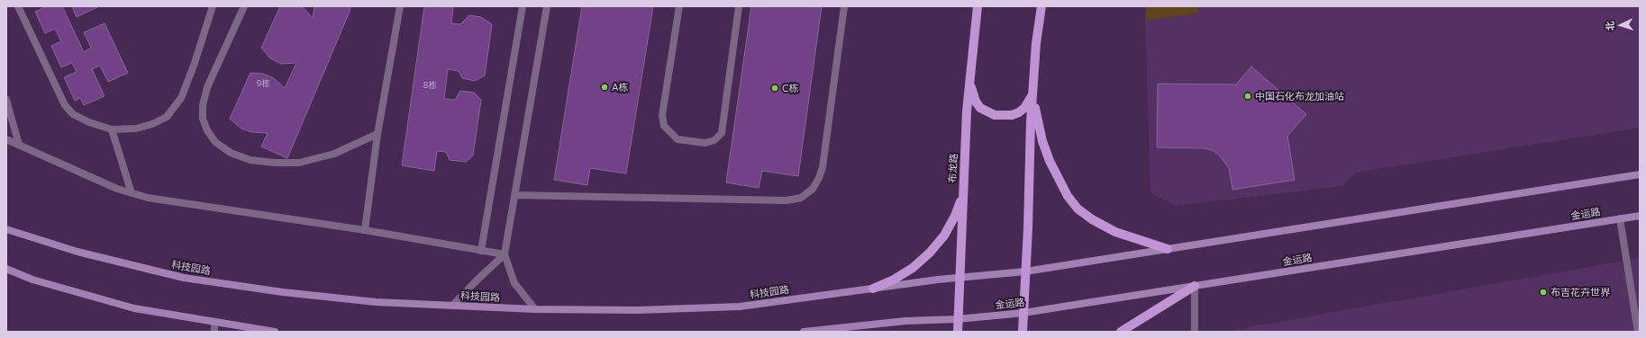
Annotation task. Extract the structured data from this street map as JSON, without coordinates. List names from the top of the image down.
{
  "streets": {
    "main road": ["布龙路", "金运路", "科技园路"]
  },
  "crossings": [
    ["布龙路", "金运路"],
    ["布龙路", "科技园路"]
  ],
  "places": [
    "A栋",
    "C栋",
    "中国石化布龙加油站",
    "布吉花卉世界"
  ],
  "house_numbers": ["9栋", "8栋"],
  "north": "left"
}
